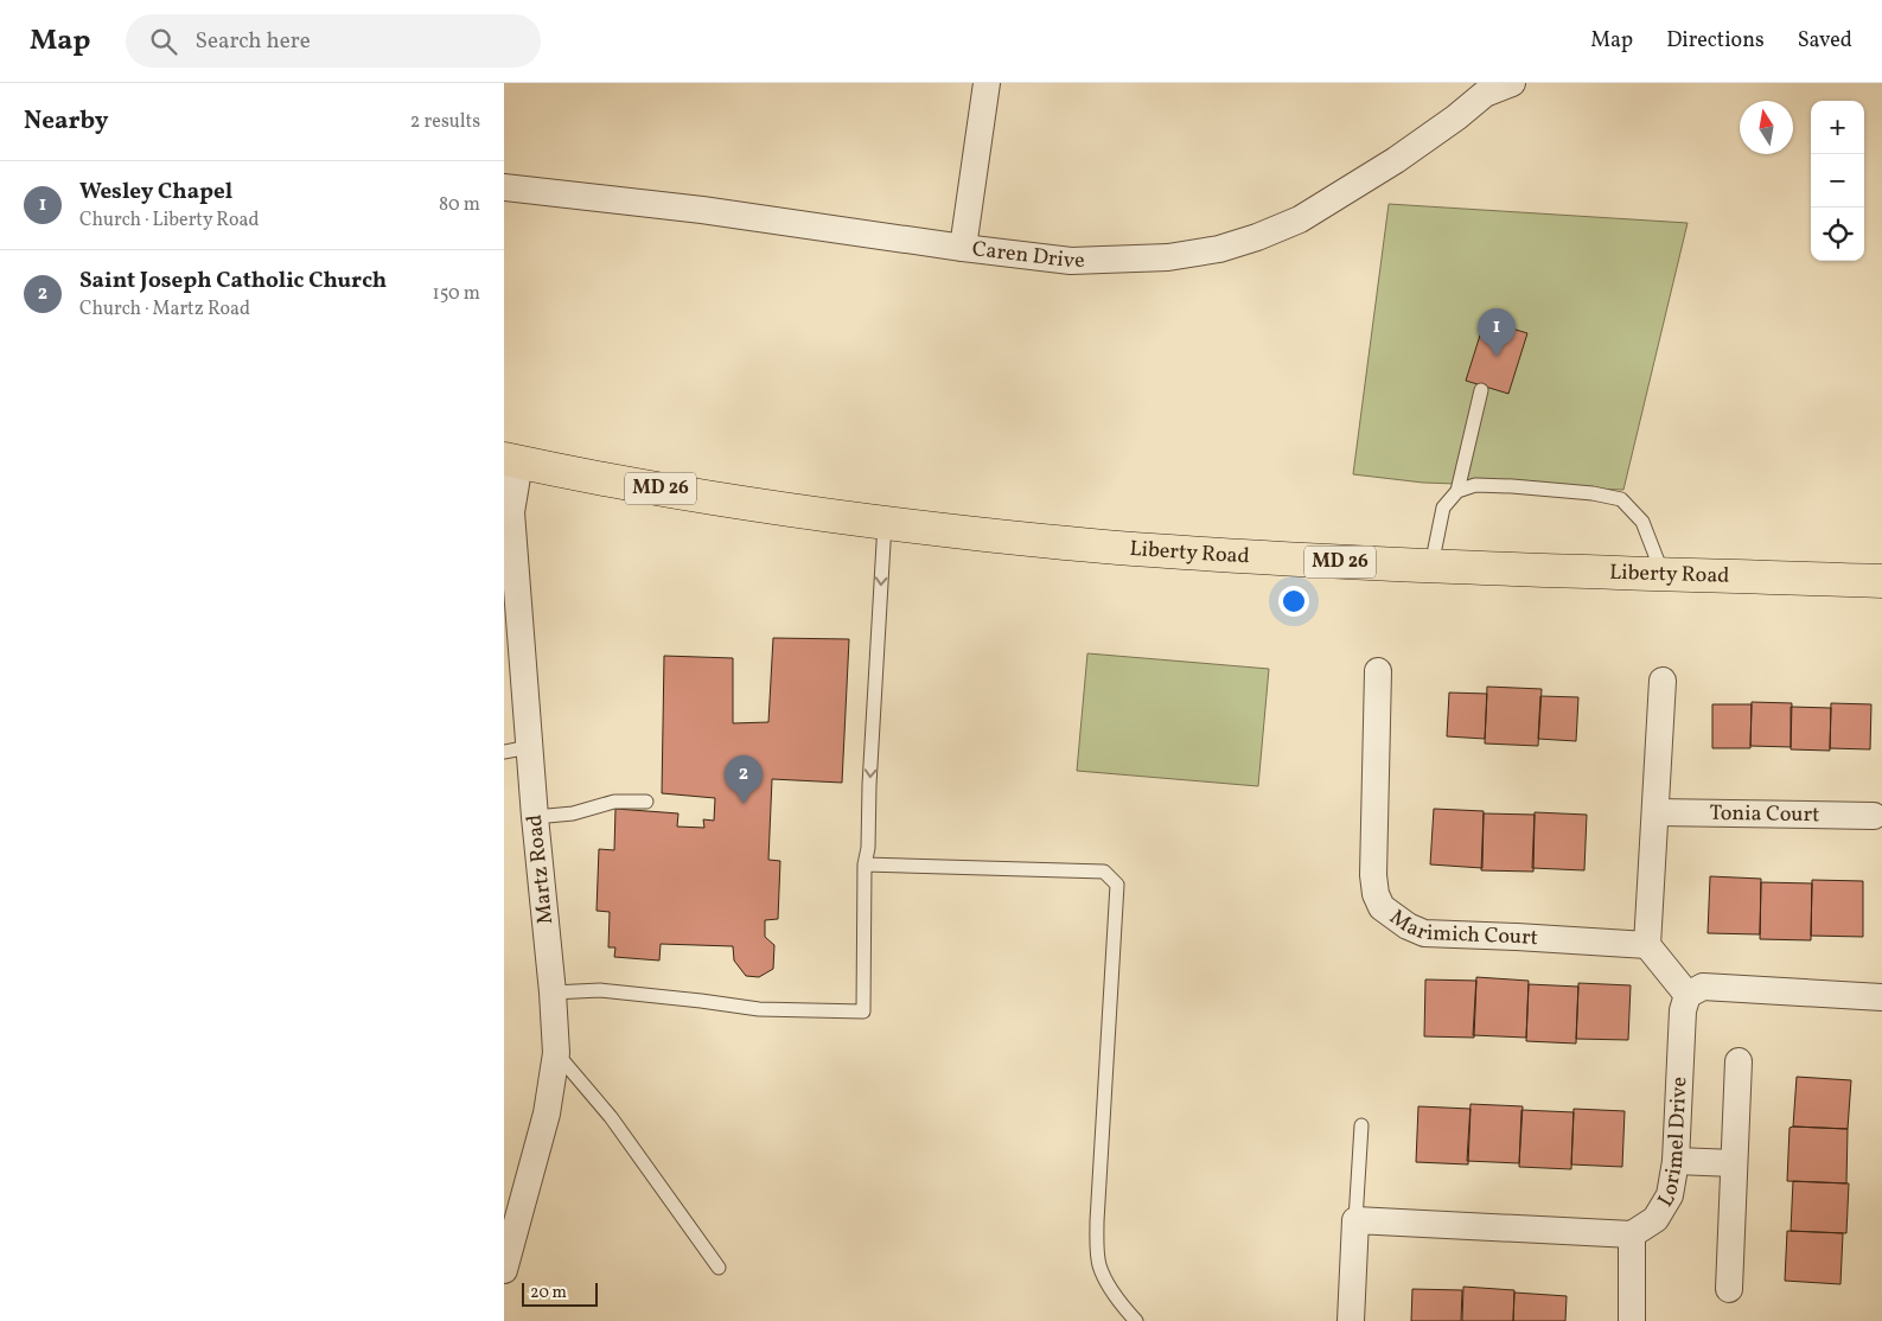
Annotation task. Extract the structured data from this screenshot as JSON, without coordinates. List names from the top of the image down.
{
  "streets": {
    "main road": ["MD 26", "Liberty Road"],
    "street": [
      "Caren Drive",
      "Tonia Court",
      "Martz Road",
      "Marimich Court",
      "Lorimel Drive"
    ]
  },
  "crossings": [
    ["Liberty Road", "Martz Road"]
  ],
  "scale_bar": "20 m",
  "north": "top",
  "page": {
    "header": "Map",
    "search": "Search here",
    "nav": ["Map", "Directions", "Saved"],
    "heading": ["Nearby", "2 results"],
    "map_buttons": ["+", "−"],
    "list": [
      {
        "mark": "1",
        "name": "Wesley Chapel",
        "note": "Church · Liberty Road",
        "value": "80 m"
      },
      {
        "mark": "2",
        "name": "Saint Joseph Catholic Church",
        "note": "Church · Martz Road",
        "value": "150 m"
      }
    ],
    "pins": ["1", "2"],
    "scale": "20 m"
  }
}
